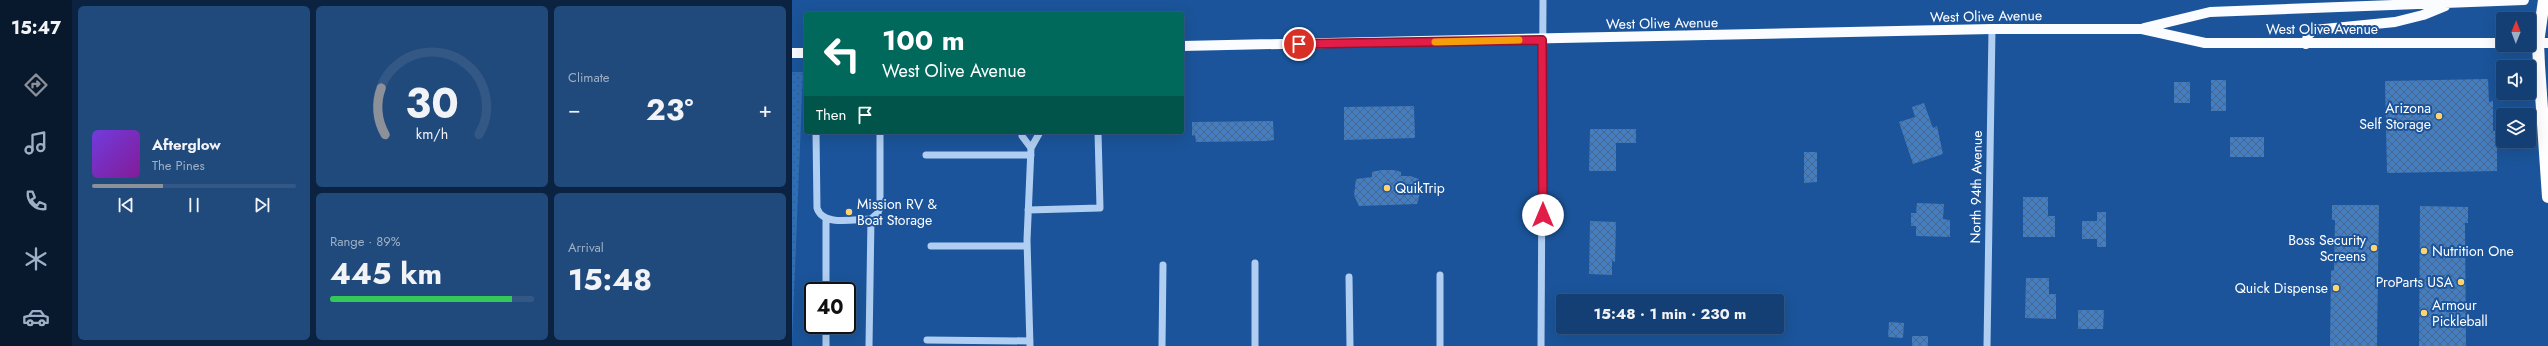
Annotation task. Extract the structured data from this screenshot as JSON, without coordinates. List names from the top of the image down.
{
  "streets": {
    "main road": ["West Olive Avenue"],
    "street": ["North 94th Avenue"]
  },
  "crossings": [
    ["West Olive Avenue", "North 94th Avenue"]
  ],
  "places": [
    "Arizona Self Storage",
    "QuikTrip",
    "Mission RV & Boat Storage",
    "Boss Security Screens",
    "Nutrition One",
    "ProParts USA",
    "Quick Dispense",
    "Armour Pickleball"
  ],
  "north": "top",
  "page": {
    "tabs": "15:47",
    "tile": [
      "Climate",
      ["Range · 89%", "445 km"],
      ["Arrival", "15:48"]
    ],
    "turn": ["100 m", "West Olive Avenue"],
    "heat": ["−", "23°", "+"],
    "then": "Then",
    "song": ["Afterglow", "The Pines"],
    "limit": "40",
    "trip": "15:48 · 1 min · 230 m",
    "gauge": ["30", "km/h"]
  }
}
